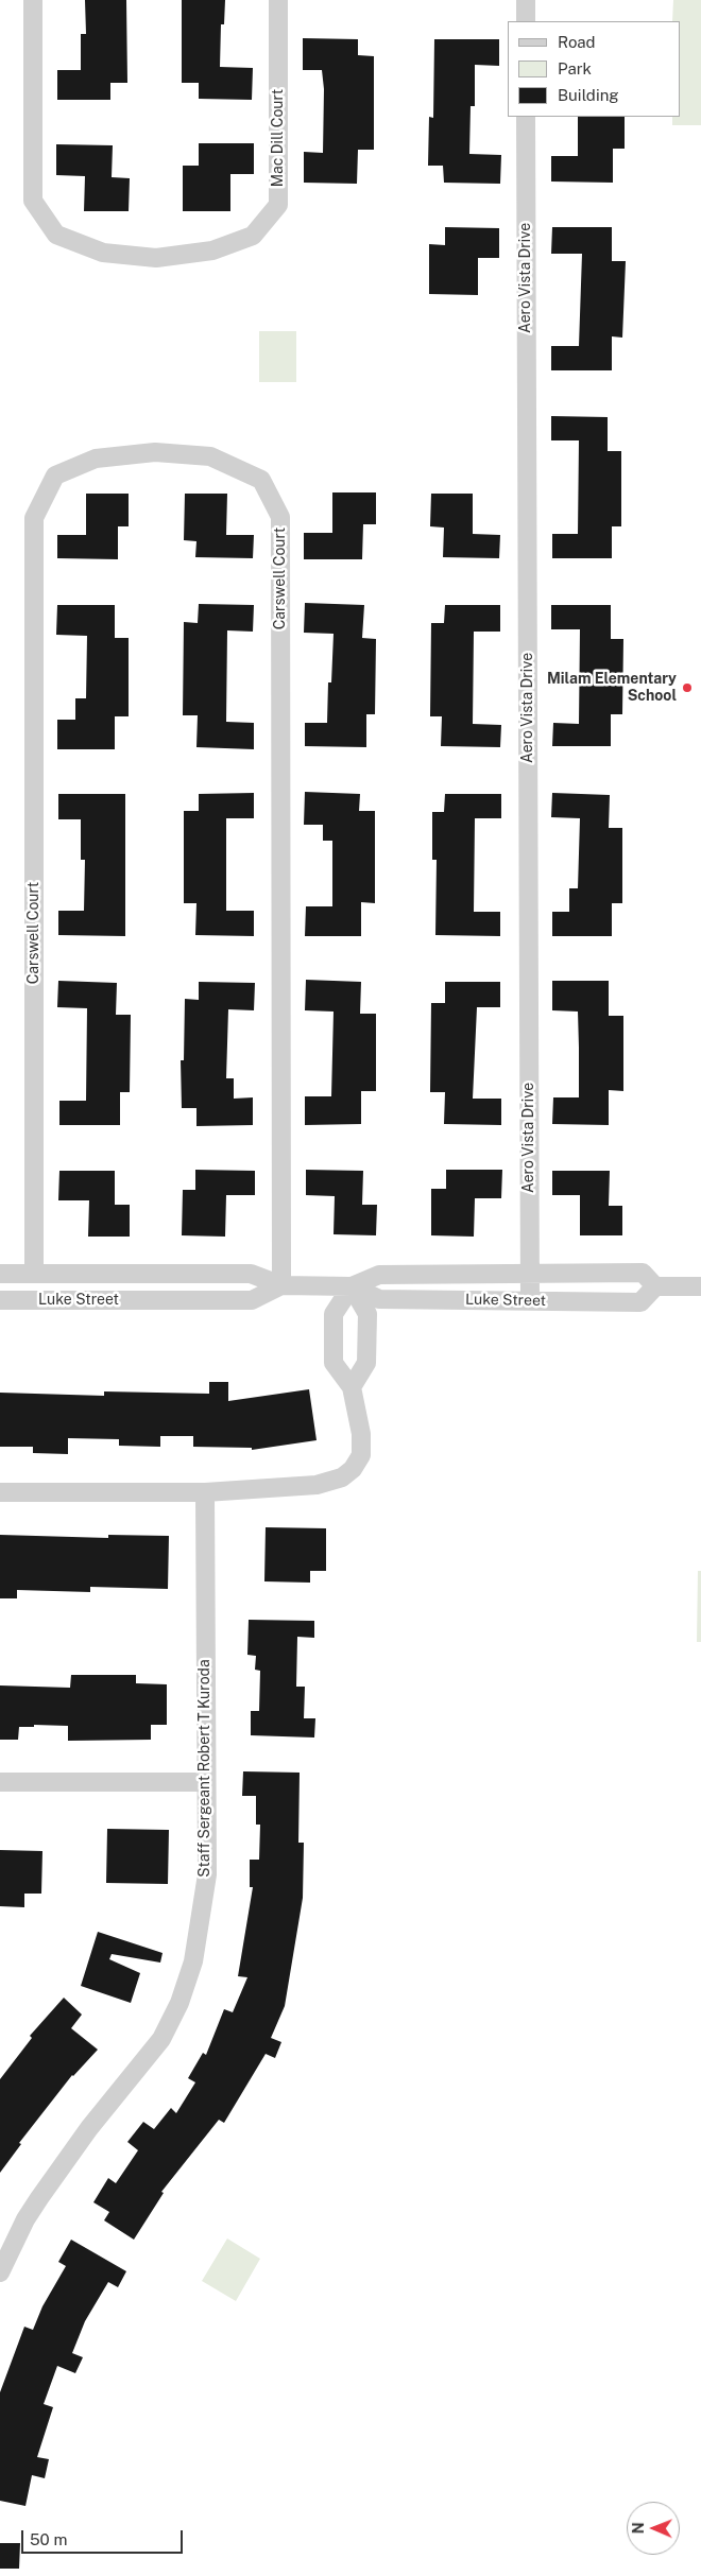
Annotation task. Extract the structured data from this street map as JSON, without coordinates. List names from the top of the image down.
{
  "streets": {
    "street": [
      "Mac Dill Court",
      "Aero Vista Drive",
      "Carswell Court",
      "Luke Street",
      "Staff Sergeant Robert T Kuroda"
    ]
  },
  "crossings": [
    ["Aero Vista Drive", "Luke Street"],
    ["Carswell Court", "Luke Street"]
  ],
  "places": ["Milam Elementary School"],
  "legend": ["Road", "Park", "Building"],
  "scale_bar": "50 m",
  "north": "left"
}
